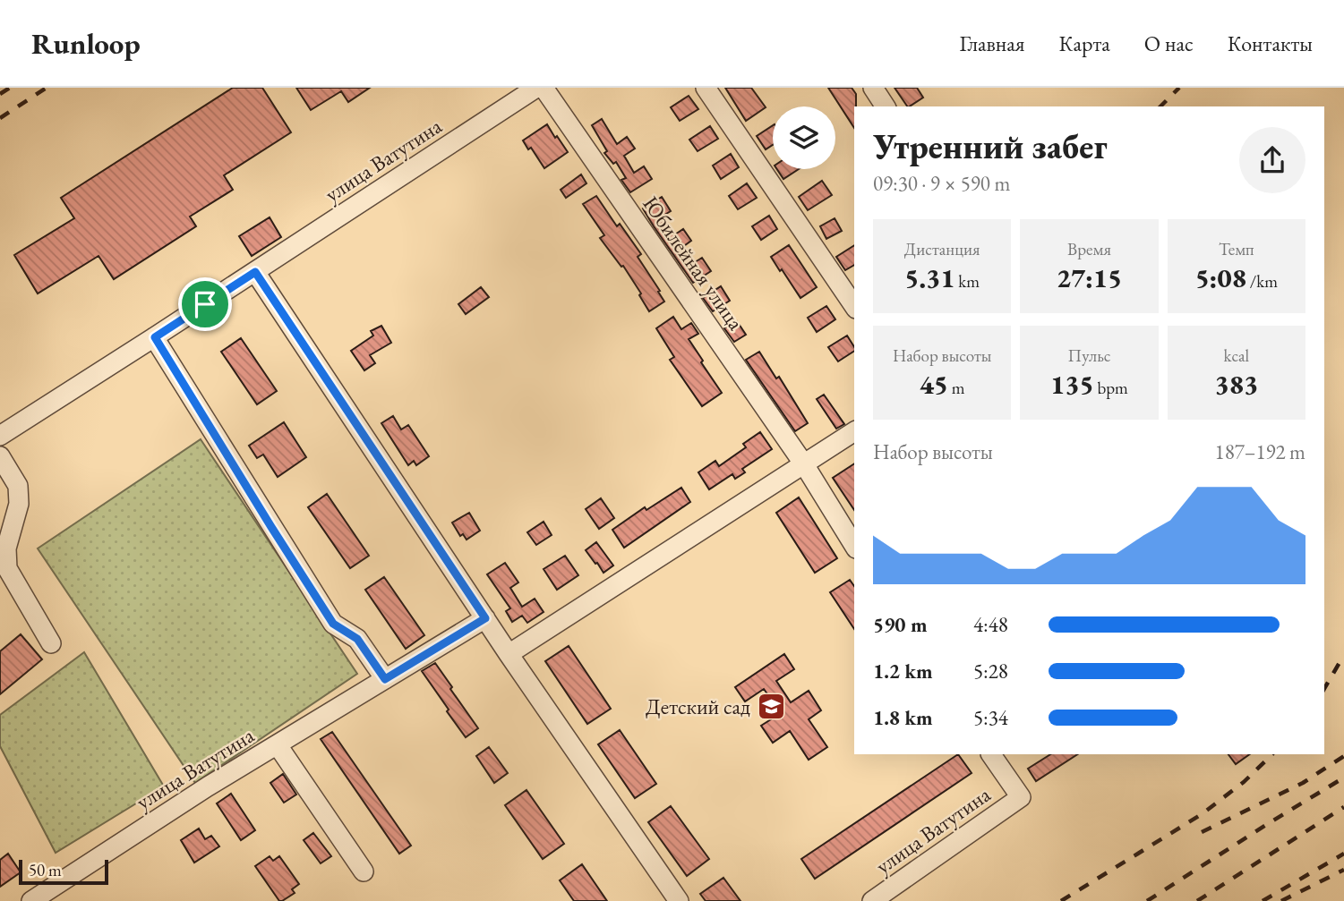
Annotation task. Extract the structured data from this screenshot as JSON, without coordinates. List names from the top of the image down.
{
  "streets": {
    "street": ["улица Ватутина", "Юбилейная улица"]
  },
  "places": {
    "school or university": ["Детский сад"]
  },
  "scale_bar": "50 m",
  "page": {
    "header": "Runloop",
    "nav": [
      "Главная",
      "Карта",
      "О нас",
      "Контакты"
    ],
    "heading": ["Утренний забег", "09:30 · 9 × 590 m"],
    "stats": [
      ["Дистанция", "5.31 km"],
      ["Время", "27:15"],
      ["Темп", "5:08 /km"],
      ["Набор высоты", "45 m"],
      ["Пульс", "135 bpm"],
      ["kcal", "383"]
    ],
    "chart": ["Набор высоты", "187–192 m"],
    "list": [
      {
        "name": "590 m",
        "note": "4:48"
      },
      {
        "name": "1.2 km",
        "note": "5:28"
      },
      {
        "name": "1.8 km",
        "note": "5:34"
      }
    ],
    "scale": "50 m"
  }
}
